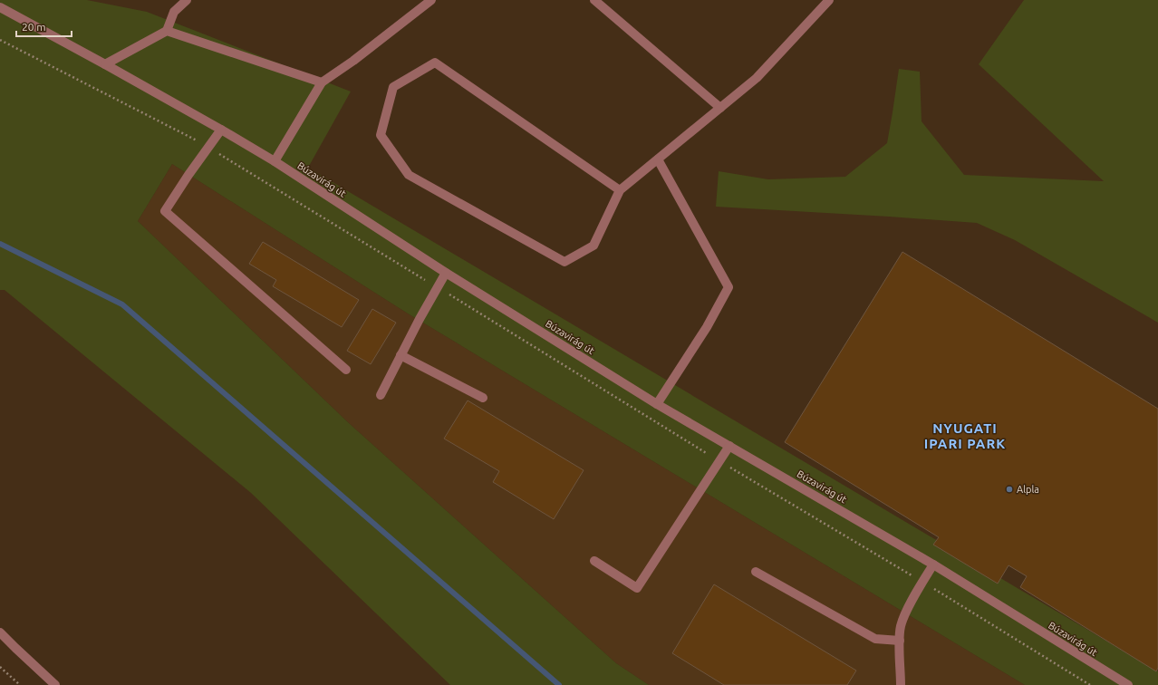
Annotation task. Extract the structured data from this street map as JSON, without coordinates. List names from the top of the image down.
{
  "streets": {
    "street": ["Búzavirág út"]
  },
  "districts": ["NYUGATI IPARI PARK"],
  "places": ["Alpla"],
  "scale_bar": "20 m"
}
